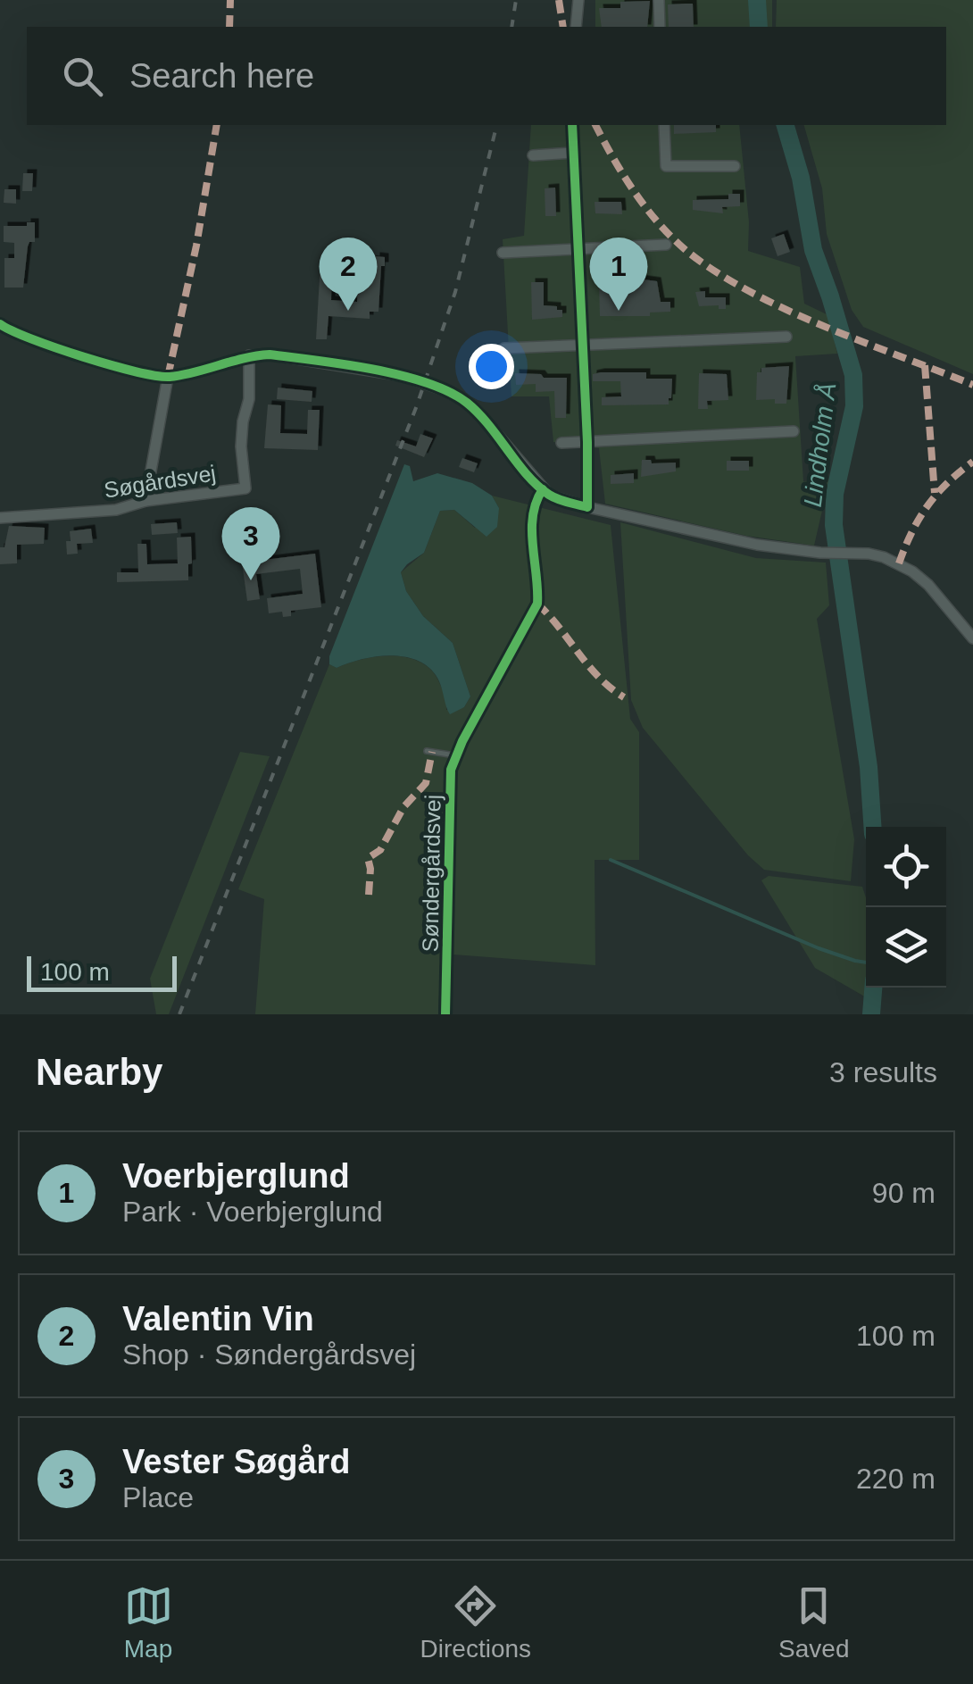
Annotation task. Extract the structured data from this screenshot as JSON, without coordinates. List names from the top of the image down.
{
  "streets": {
    "street": ["Søgårdsvej", "Søndergårdsvej"]
  },
  "water": ["Lindholm Å"],
  "scale_bar": "100 m",
  "page": {
    "search": "Search here",
    "pins": ["1", "2", "3"],
    "scale": "100 m",
    "heading": ["Nearby", "3 results"],
    "list": [
      {
        "mark": "1",
        "name": "Voerbjerglund",
        "note": "Park · Voerbjerglund",
        "value": "90 m"
      },
      {
        "mark": "2",
        "name": "Valentin Vin",
        "note": "Shop · Søndergårdsvej",
        "value": "100 m"
      },
      {
        "mark": "3",
        "name": "Vester Søgård",
        "note": "Place",
        "value": "220 m"
      }
    ],
    "nav": ["Map", "Directions", "Saved"]
  }
}
